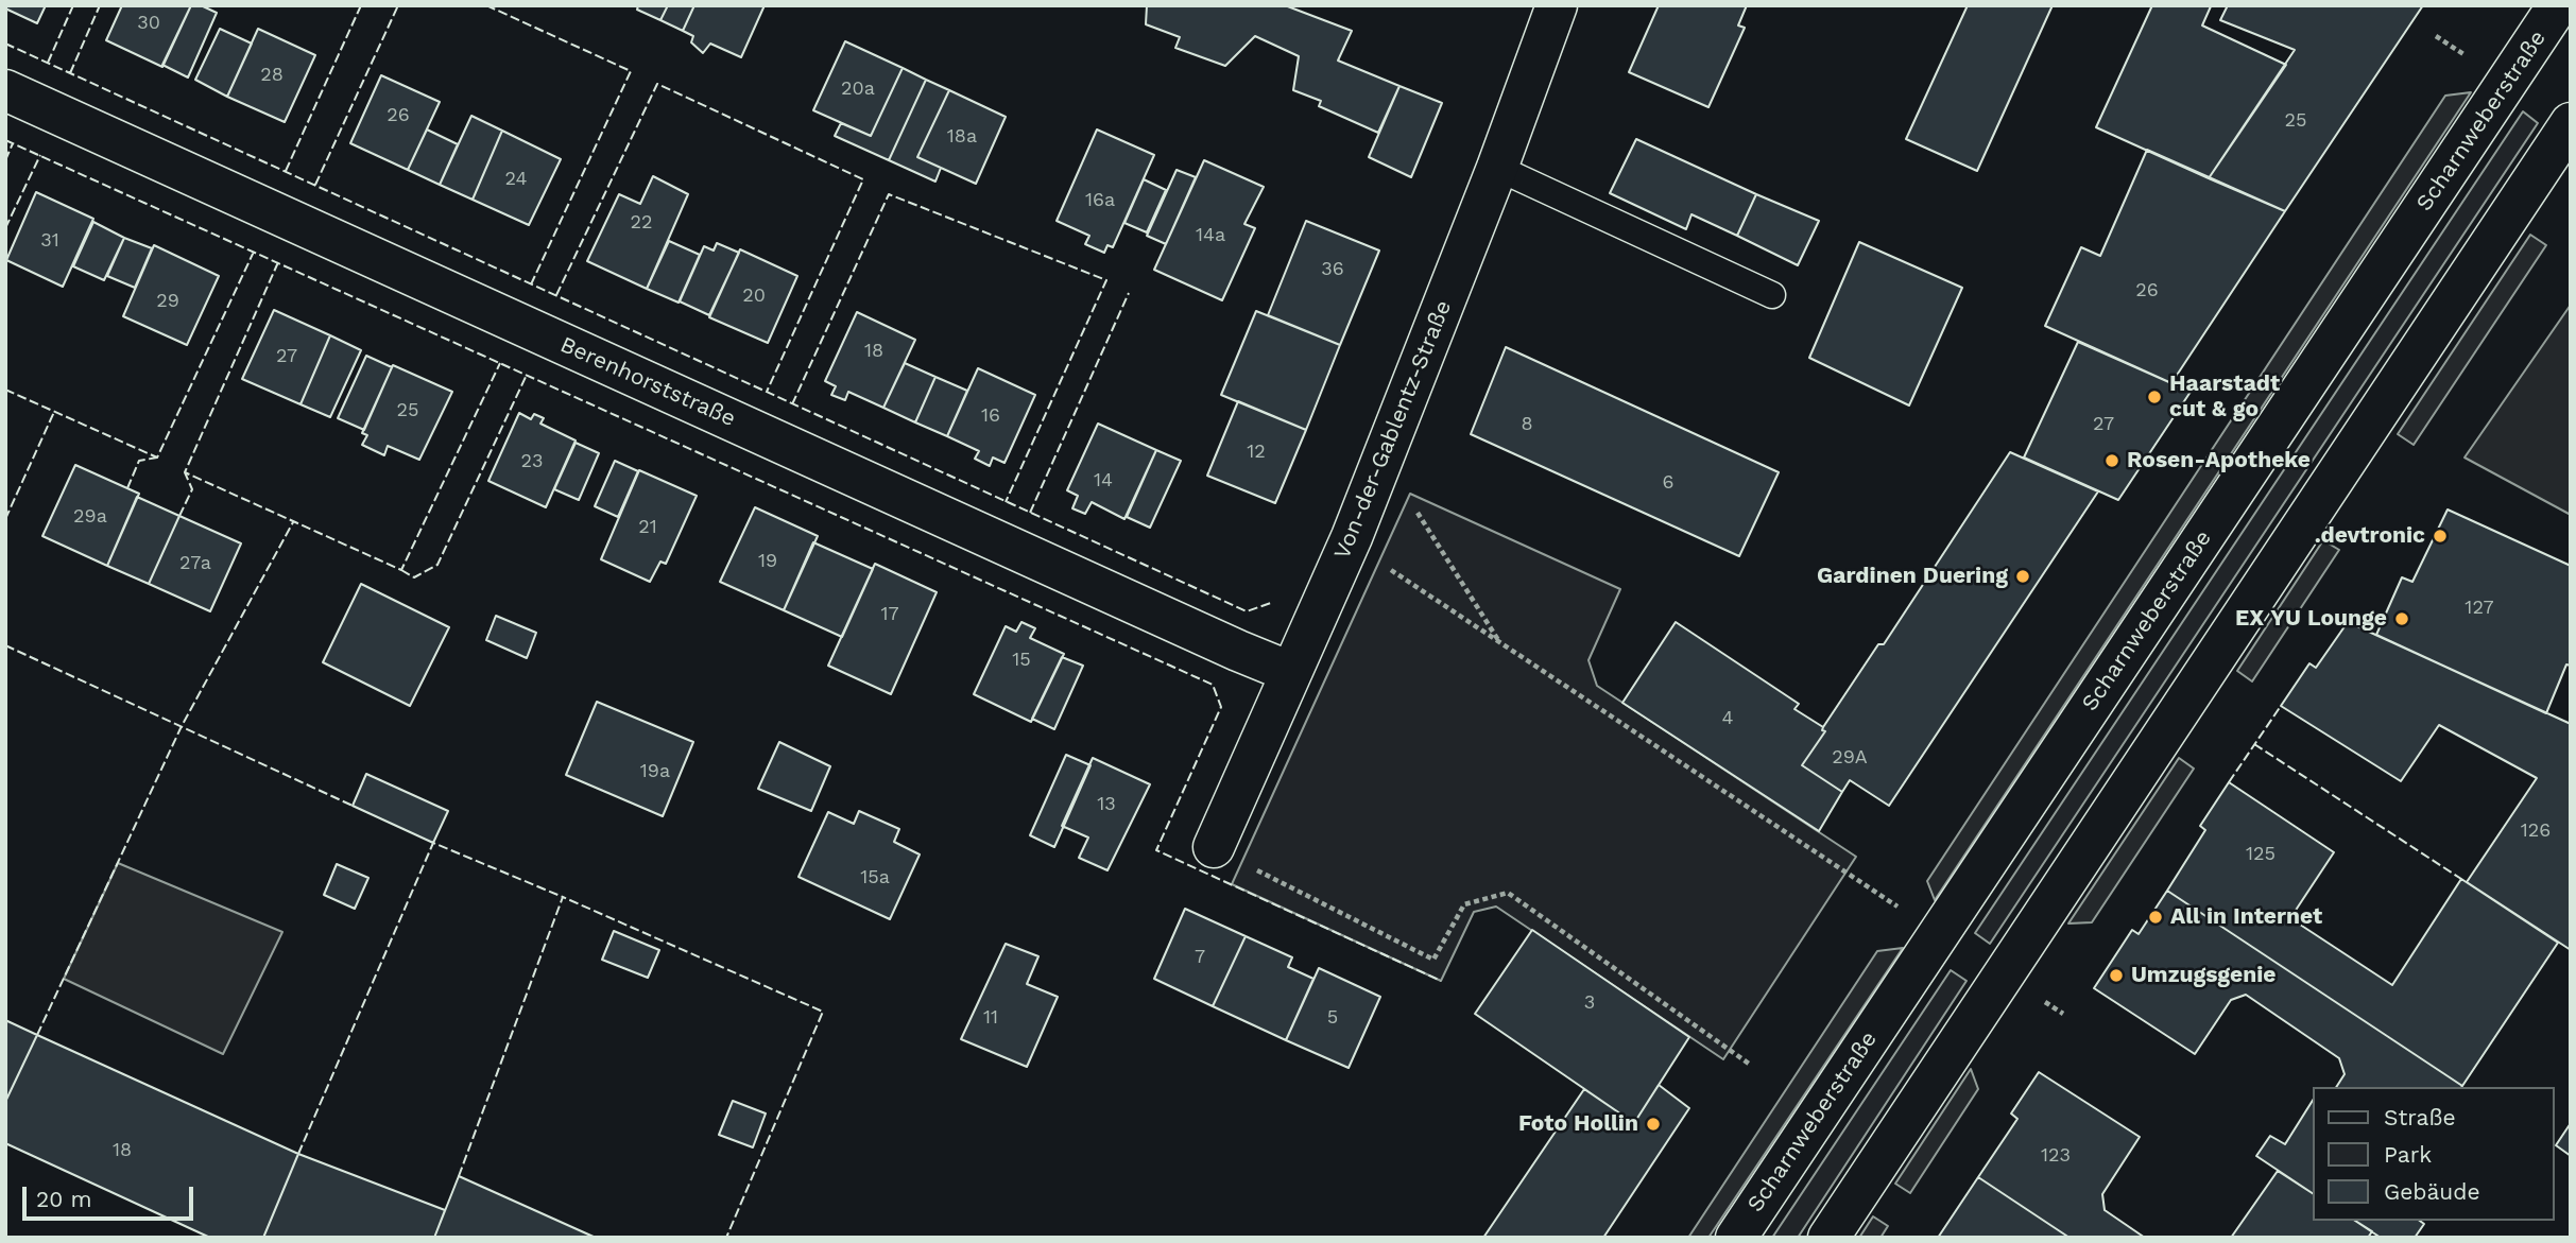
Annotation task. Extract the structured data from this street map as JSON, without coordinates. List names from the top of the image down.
{
  "streets": {
    "main road": ["Scharnweberstraße", "Berenhorststraße", "Von-der-Gablentz-Straße"]
  },
  "crossings": [
    ["Berenhorststraße", "Von-der-Gablentz-Straße"]
  ],
  "places": [
    "Haarstadt cut & go",
    "Rosen-Apotheke",
    ".devtronic",
    "Gardinen Duering",
    "EX YU Lounge",
    "All in Internet",
    "Umzugsgenie",
    "Foto Hollin"
  ],
  "house_numbers": [
    "30",
    "28",
    "20a",
    "26",
    "25",
    "18a",
    "24",
    "16a",
    "22",
    "14a",
    "31",
    "36",
    "26",
    "20",
    "29",
    "18",
    "27",
    "25",
    "16",
    "8",
    "27",
    "12",
    "23",
    "14",
    "6",
    "29a",
    "21",
    "19",
    "27a",
    "127",
    "17",
    "15",
    "4",
    "29A",
    "19a",
    "13",
    "126",
    "125",
    "15a",
    "7",
    "3",
    "11",
    "5",
    "18",
    "123"
  ],
  "legend": ["Straße", "Park", "Gebäude"],
  "scale_bar": "20 m"
}
